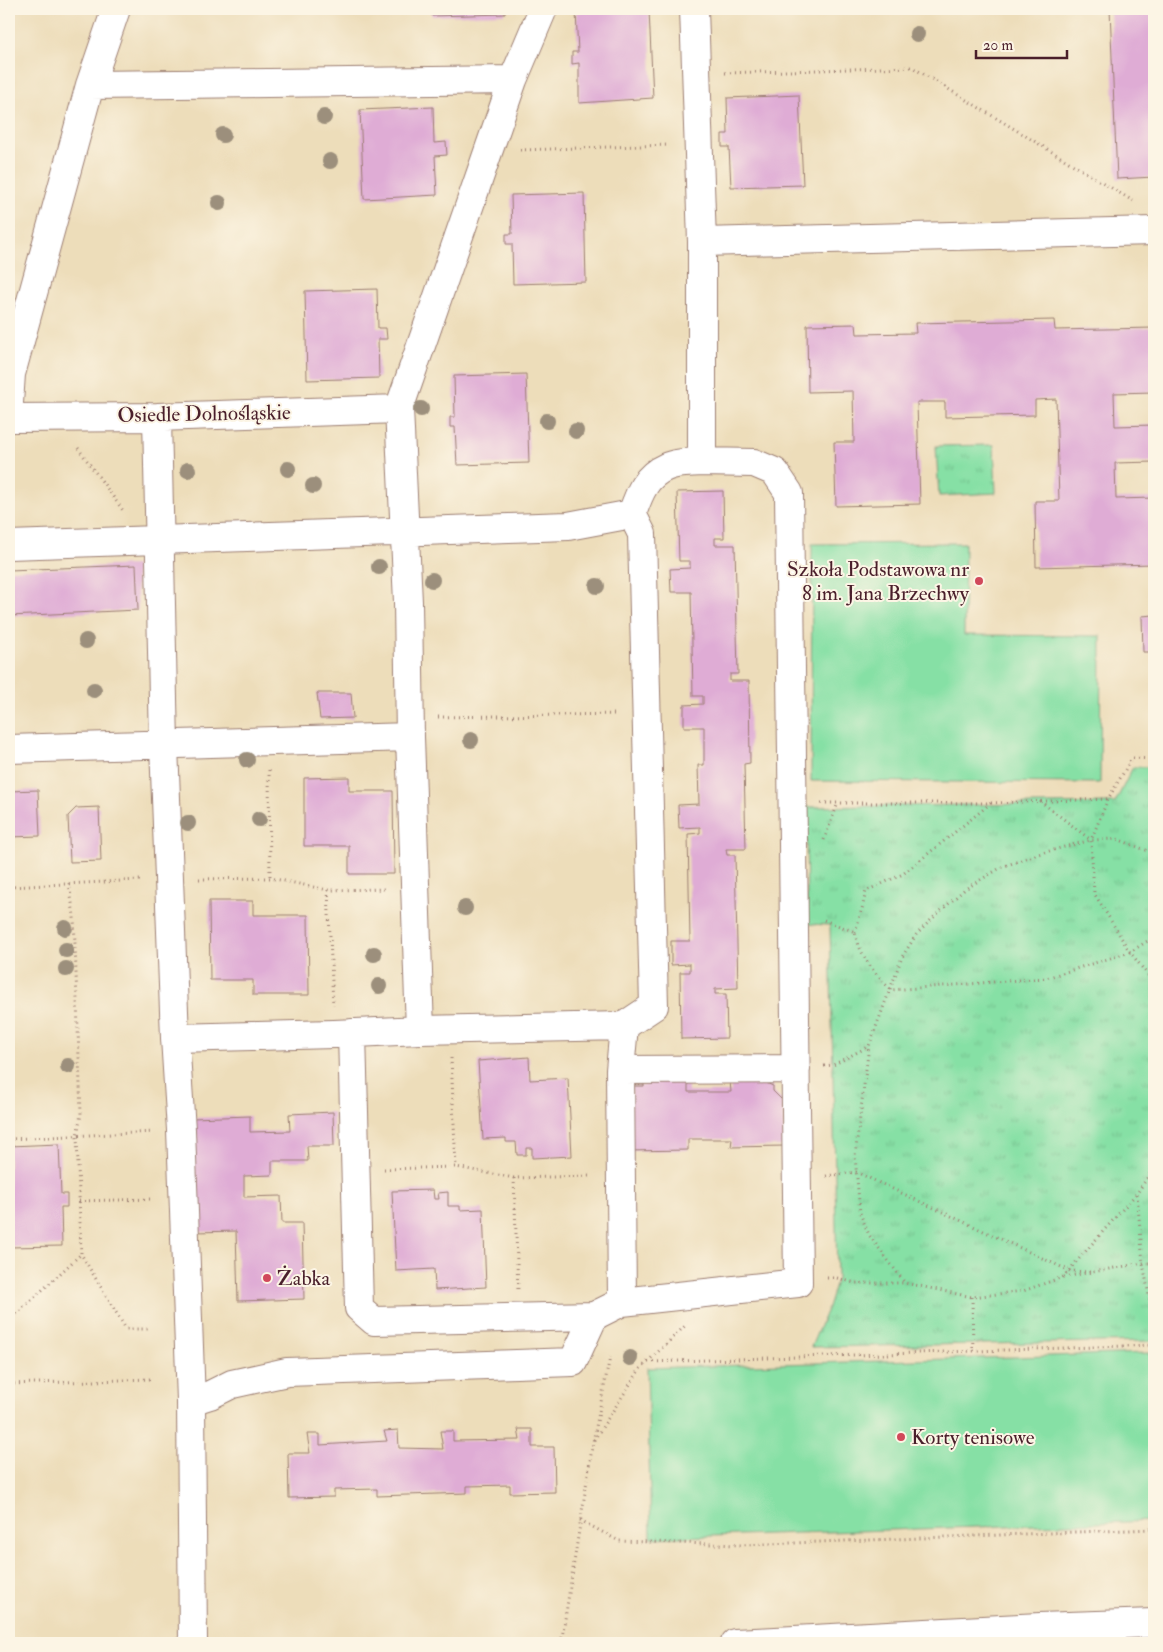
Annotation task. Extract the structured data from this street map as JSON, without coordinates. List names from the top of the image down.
{
  "streets": {
    "street": ["Osiedle Dolnośląskie"]
  },
  "places": ["Szkoła Podstawowa nr 8 im. Jana Brzechwy", "Żabka", "Korty tenisowe"],
  "scale_bar": "20 m"
}
